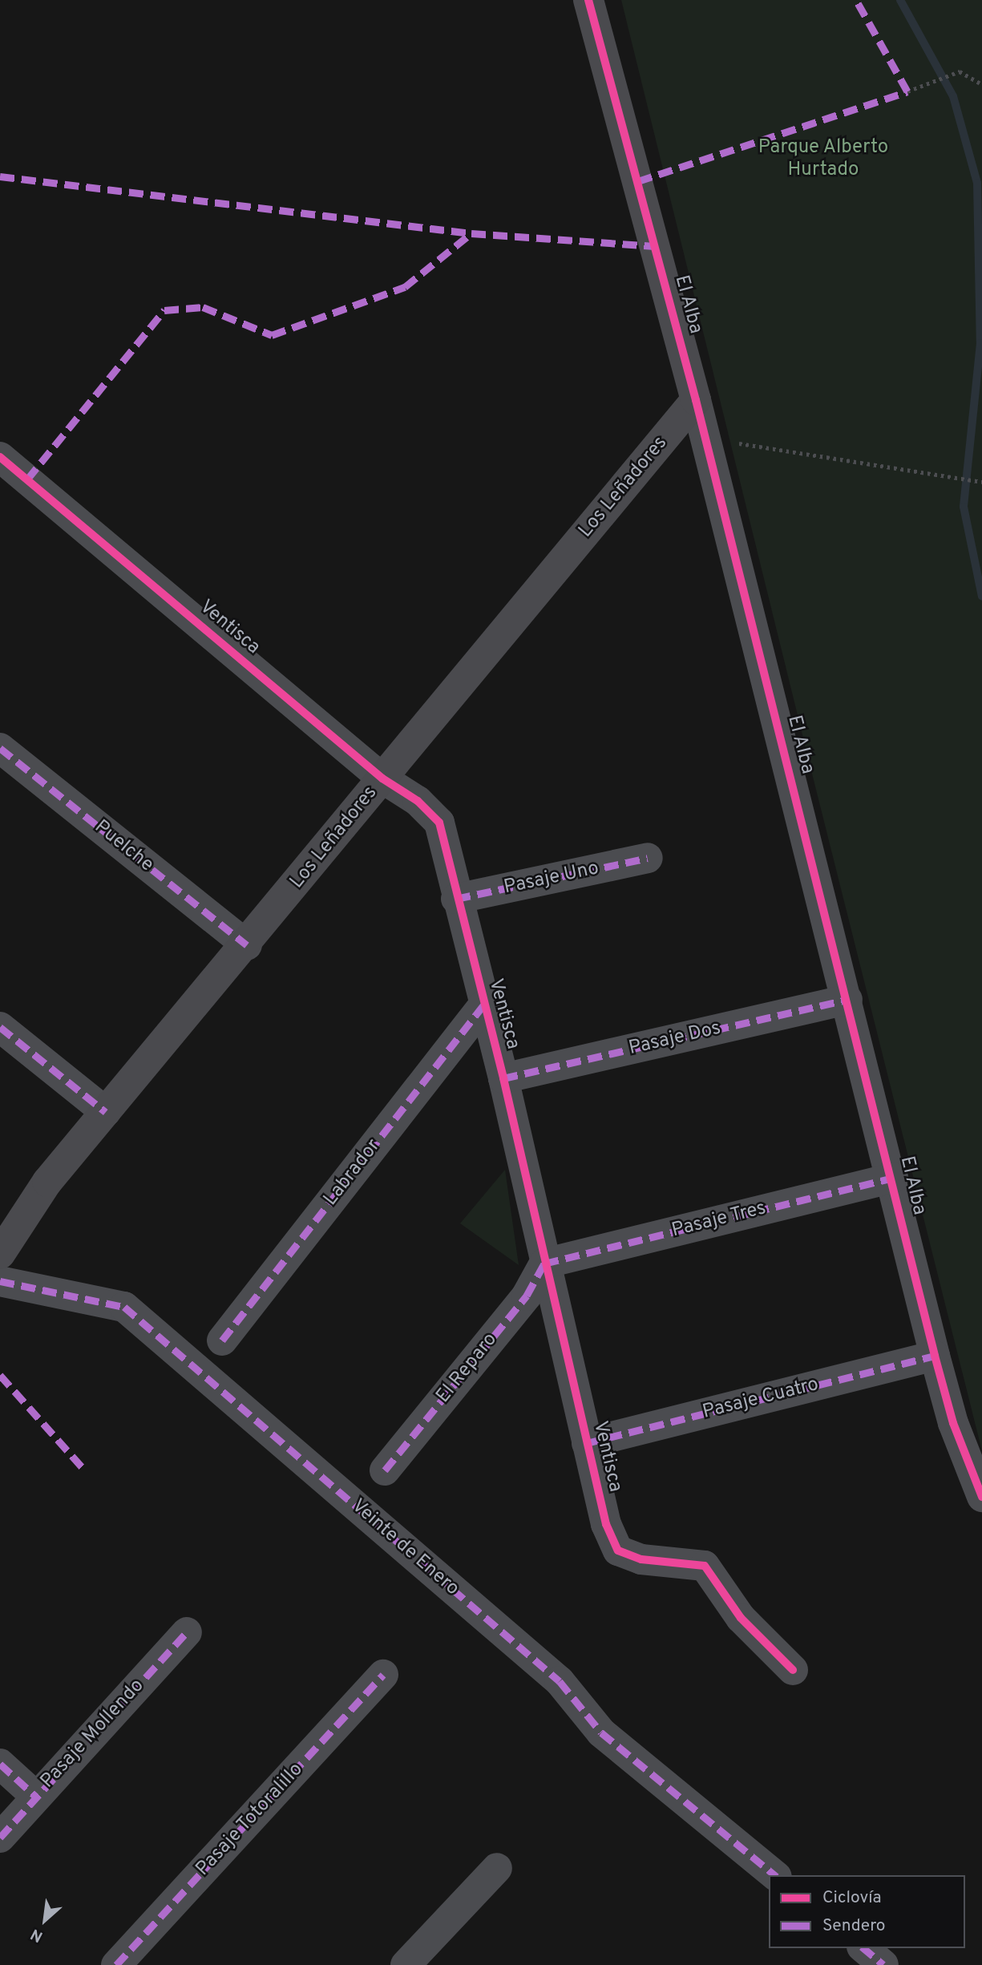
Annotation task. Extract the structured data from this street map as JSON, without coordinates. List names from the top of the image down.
{
  "streets": {
    "street": [
      "El Alba",
      "Los Leñadores",
      "Ventisca",
      "Puelche",
      "Pasaje Uno",
      "Pasaje Dos",
      "Labrador",
      "Pasaje Tres",
      "El Reparo",
      "Pasaje Cuatro",
      "Veinte de Enero",
      "Pasaje Mollendo",
      "Pasaje Totoralillo"
    ]
  },
  "crossings": [
    ["El Alba", "Los Leñadores"],
    ["El Alba", "Pasaje Dos"],
    ["El Alba", "Pasaje Tres"],
    ["El Alba", "Pasaje Cuatro"],
    ["Los Leñadores", "Ventisca"],
    ["Los Leñadores", "Puelche"],
    ["Ventisca", "Pasaje Uno"],
    ["Ventisca", "Pasaje Dos"],
    ["Ventisca", "Labrador"],
    ["Ventisca", "Pasaje Tres"],
    ["Ventisca", "El Reparo"],
    ["Ventisca", "Pasaje Cuatro"],
    ["Pasaje Tres", "El Reparo"]
  ],
  "parks": ["Parque Alberto Hurtado"],
  "legend": ["Ciclovía", "Sendero"],
  "north": "bottom left"
}
